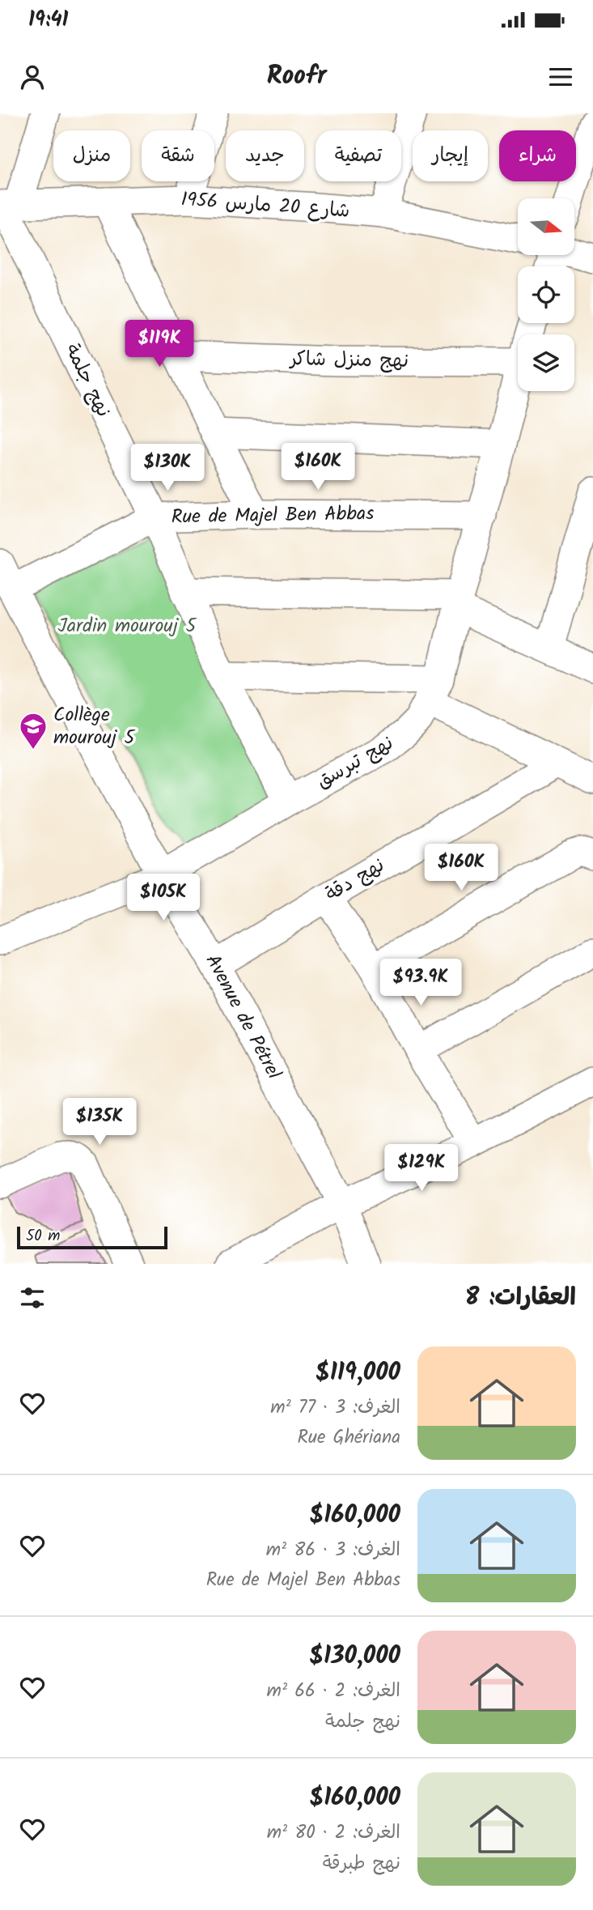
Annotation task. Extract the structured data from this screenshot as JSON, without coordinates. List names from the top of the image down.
{
  "streets": {
    "street": [
      "شارع 20 مارس 1956",
      "نهج منزل شاكر",
      "نهج جلمة",
      "Rue de Majel Ben Abbas",
      "نهج تبرسق",
      "نهج دقة",
      "Avenue de Pétrel"
    ]
  },
  "crossings": [
    ["شارع 20 مارس 1956", "نهج جلمة"],
    ["نهج جلمة", "Rue de Majel Ben Abbas"],
    ["نهج جلمة", "نهج تبرسق"],
    ["Rue de Majel Ben Abbas", "نهج تبرسق"],
    ["Rue de Majel Ben Abbas", "Avenue de Pétrel"],
    ["نهج تبرسق", "Avenue de Pétrel"],
    ["نهج دقة", "Avenue de Pétrel"]
  ],
  "parks": ["Jardin mourouj 5"],
  "places": {
    "school or university": ["Collège mourouj 5"]
  },
  "scale_bar": "50 m",
  "north": "right",
  "page": {
    "status": "19:41",
    "header": "Roofr",
    "chip": [
      "شراء",
      "إيجار",
      "تصفية",
      "جديد",
      "شقة",
      "منزل"
    ],
    "price": [
      "$119K",
      "$160K",
      "$130K",
      "$160K",
      "$105K",
      "$93.9K",
      "$135K",
      "$129K"
    ],
    "scale": "50 m",
    "heading": "العقارات: 8",
    "list": [
      {
        "name": "$119,000",
        "note": "الغرف: 3 · 77 m² · Rue Ghériana"
      },
      {
        "name": "$160,000",
        "note": "الغرف: 3 · 86 m² · Rue de Majel Ben Abbas"
      },
      {
        "name": "$130,000",
        "note": "الغرف: 2 · 66 m² · نهج جلمة"
      },
      {
        "name": "$160,000",
        "note": "الغرف: 2 · 80 m² · نهج طبرقة"
      }
    ]
  }
}
